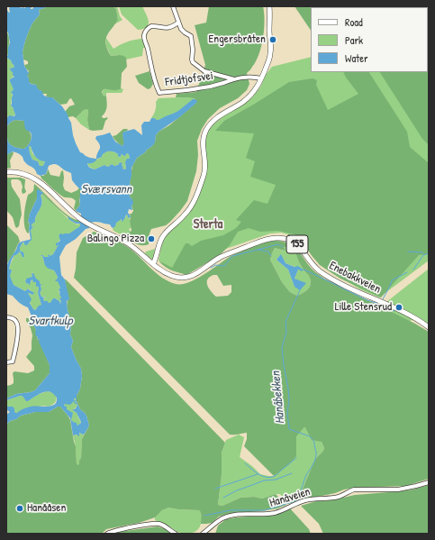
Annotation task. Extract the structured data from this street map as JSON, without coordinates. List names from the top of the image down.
{
  "streets": {
    "main road": ["155", "Enebakkveien"],
    "street": ["Fridtjofsvei", "Hanåveien"]
  },
  "districts": ["Sterta"],
  "water": ["Sværsvann", "Svartkulp", "Hanåbekken"],
  "places": [
    "Engersbråten",
    "Balingo Pizza",
    "Lille Stensrud",
    "Hanååsen"
  ],
  "legend": ["Road", "Park", "Water"]
}
